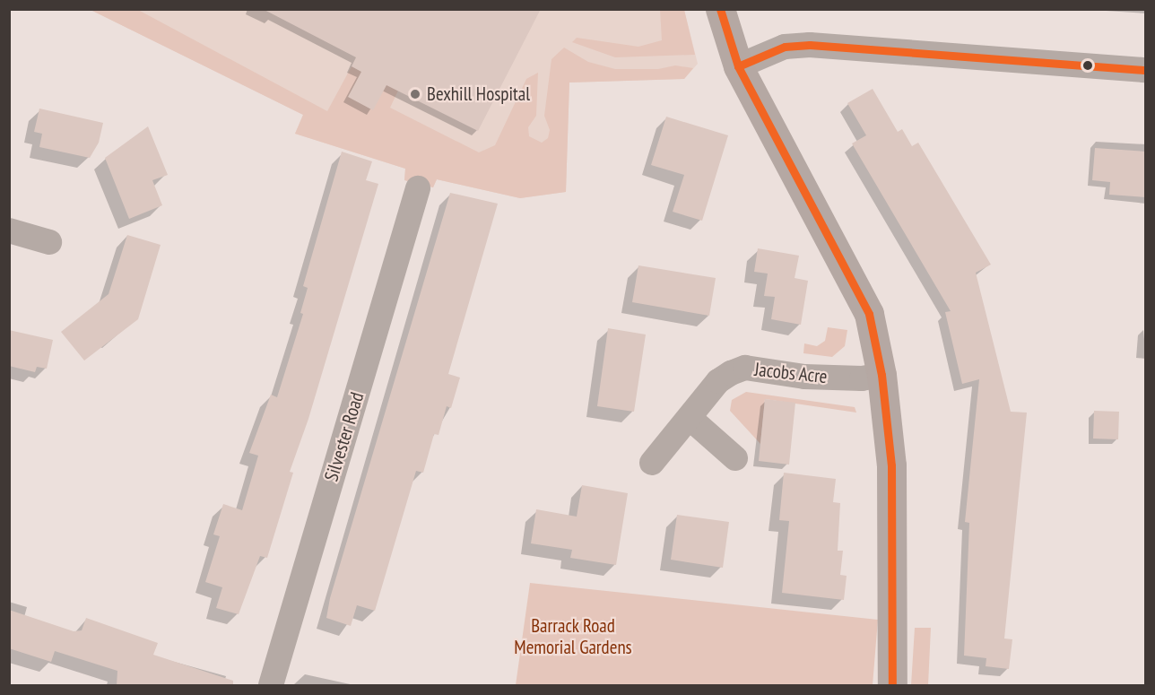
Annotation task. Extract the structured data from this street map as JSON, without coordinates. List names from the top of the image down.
{
  "streets": {
    "street": ["Jacobs Acre", "Silvester Road"]
  },
  "parks": ["Barrack Road Memorial Gardens"],
  "places": ["Bexhill Hospital"]
}
